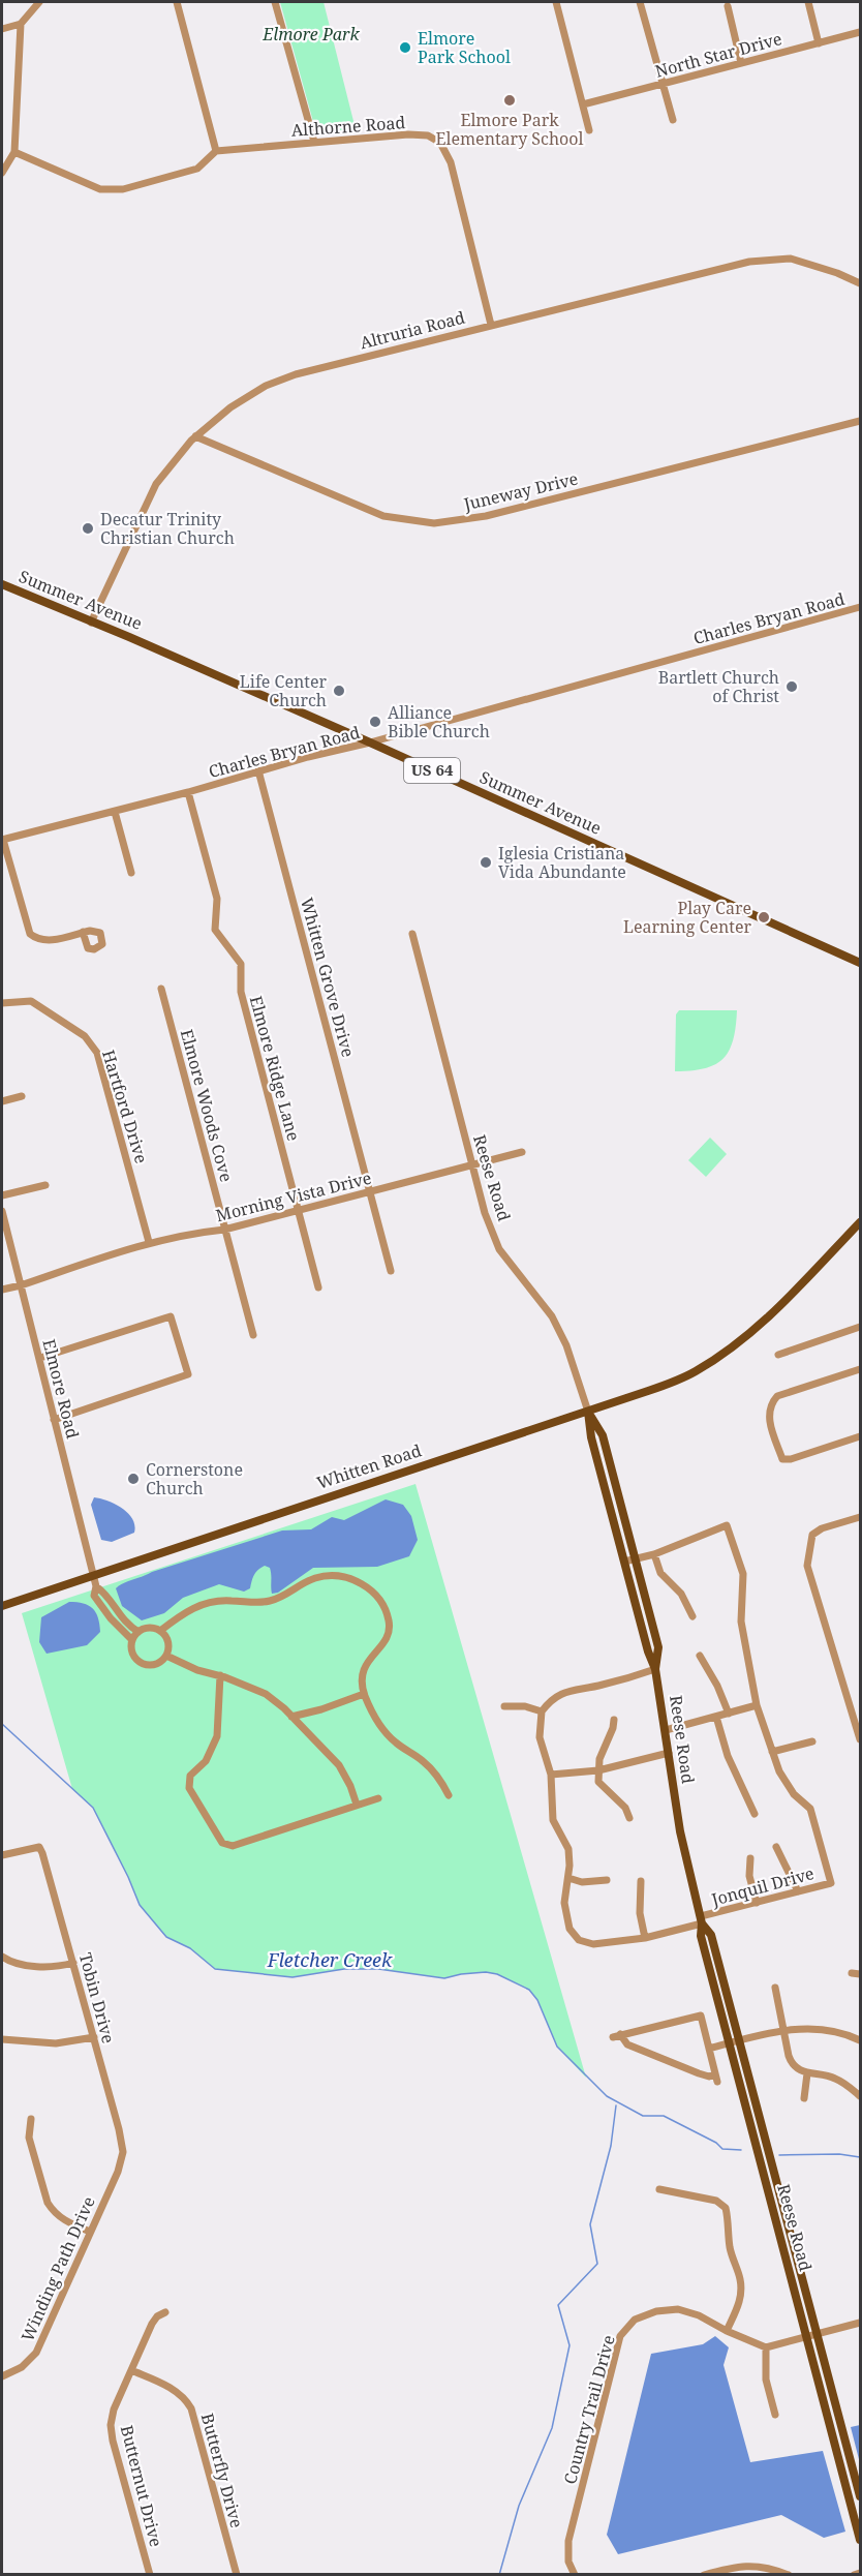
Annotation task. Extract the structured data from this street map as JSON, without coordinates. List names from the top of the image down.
{
  "streets": {
    "main road": [
      "Summer Avenue",
      "US 64",
      "Reese Road",
      "Whitten Road"
    ],
    "street": [
      "North Star Drive",
      "Althorne Road",
      "Altruria Road",
      "Juneway Drive",
      "Charles Bryan Road",
      "Whitten Grove Drive",
      "Elmore Ridge Lane",
      "Elmore Woods Cove",
      "Hartford Drive",
      "Morning Vista Drive",
      "Elmore Road",
      "Jonquil Drive",
      "Tobin Drive",
      "Winding Path Drive",
      "Country Trail Drive",
      "Butterfly Drive",
      "Butternut Drive"
    ]
  },
  "crossings": [
    ["Althorne Road", "Altruria Road"],
    ["Altruria Road", "Juneway Drive"],
    ["Altruria Road", "Summer Avenue"],
    ["Summer Avenue", "Charles Bryan Road"],
    ["Charles Bryan Road", "Whitten Grove Drive"],
    ["Charles Bryan Road", "Elmore Ridge Lane"],
    ["Whitten Grove Drive", "Morning Vista Drive"],
    ["Elmore Ridge Lane", "Morning Vista Drive"],
    ["Elmore Woods Cove", "Morning Vista Drive"],
    ["Hartford Drive", "Morning Vista Drive"],
    ["Reese Road", "Morning Vista Drive"],
    ["Reese Road", "Whitten Road"],
    ["Reese Road", "Jonquil Drive"],
    ["Morning Vista Drive", "Elmore Road"],
    ["Elmore Road", "Whitten Road"],
    ["Tobin Drive", "Winding Path Drive"],
    ["Butterfly Drive", "Butternut Drive"]
  ],
  "water": ["Fletcher Creek"],
  "parks": ["Elmore Park"],
  "places": [
    "Elmore Park School",
    "Elmore Park Elementary School",
    "Decatur Trinity Christian Church",
    "Bartlett Church of Christ",
    "Life Center Church",
    "Alliance Bible Church",
    "Iglesia Cristiana Vida Abundante",
    "Play Care Learning Center",
    "Cornerstone Church"
  ]
}
